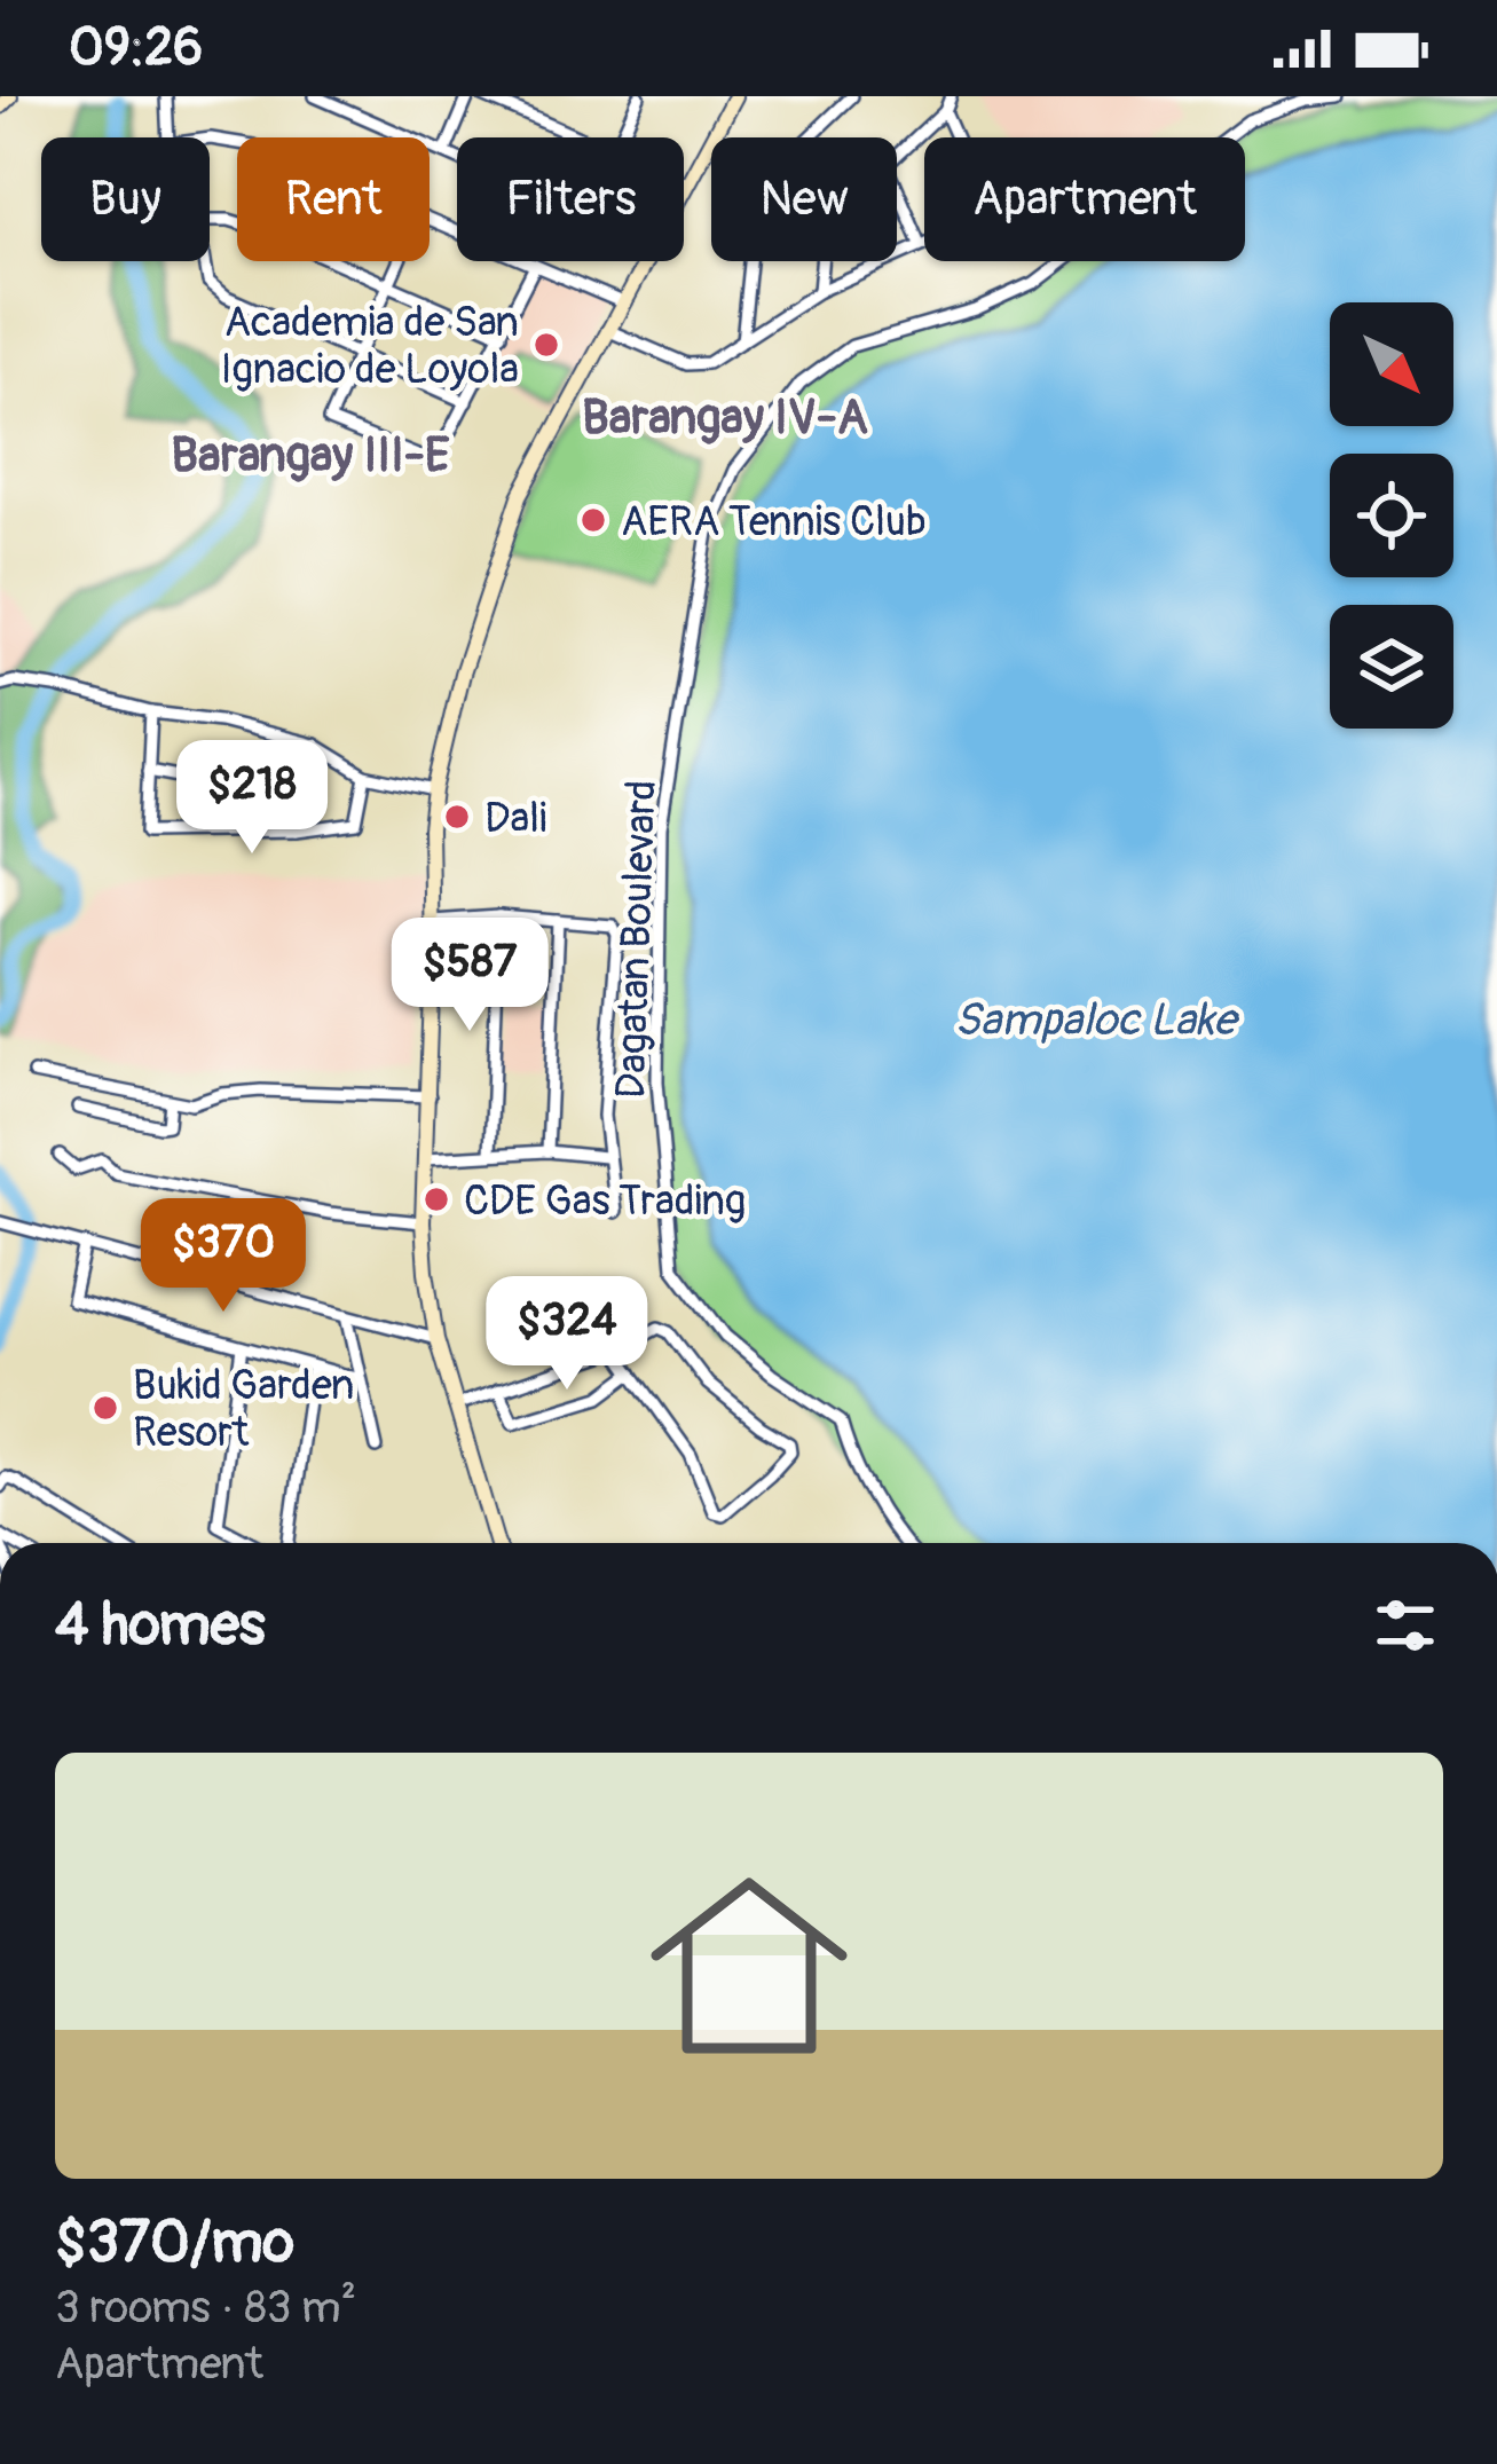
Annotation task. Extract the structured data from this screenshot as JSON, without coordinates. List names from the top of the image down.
{
  "streets": {
    "street": ["Dagatan Boulevard"]
  },
  "districts": ["Barangay IV-A", "Barangay III-E"],
  "water": ["Sampaloc Lake"],
  "places": [
    "Academia de San Ignacio de Loyola",
    "AERA Tennis Club",
    "Dali",
    "CDE Gas Trading",
    "Bukid Garden Resort"
  ],
  "north": "bottom right",
  "page": {
    "status": "09:26",
    "chip": [
      "Buy",
      "Rent",
      "Filters",
      "New",
      "Apartment"
    ],
    "price": [
      "$218",
      "$587",
      "$370",
      "$324"
    ],
    "heading": "4 homes",
    "list": [
      {
        "name": "$370/mo",
        "note": "3 rooms · 83 m² · Apartment"
      }
    ]
  }
}
